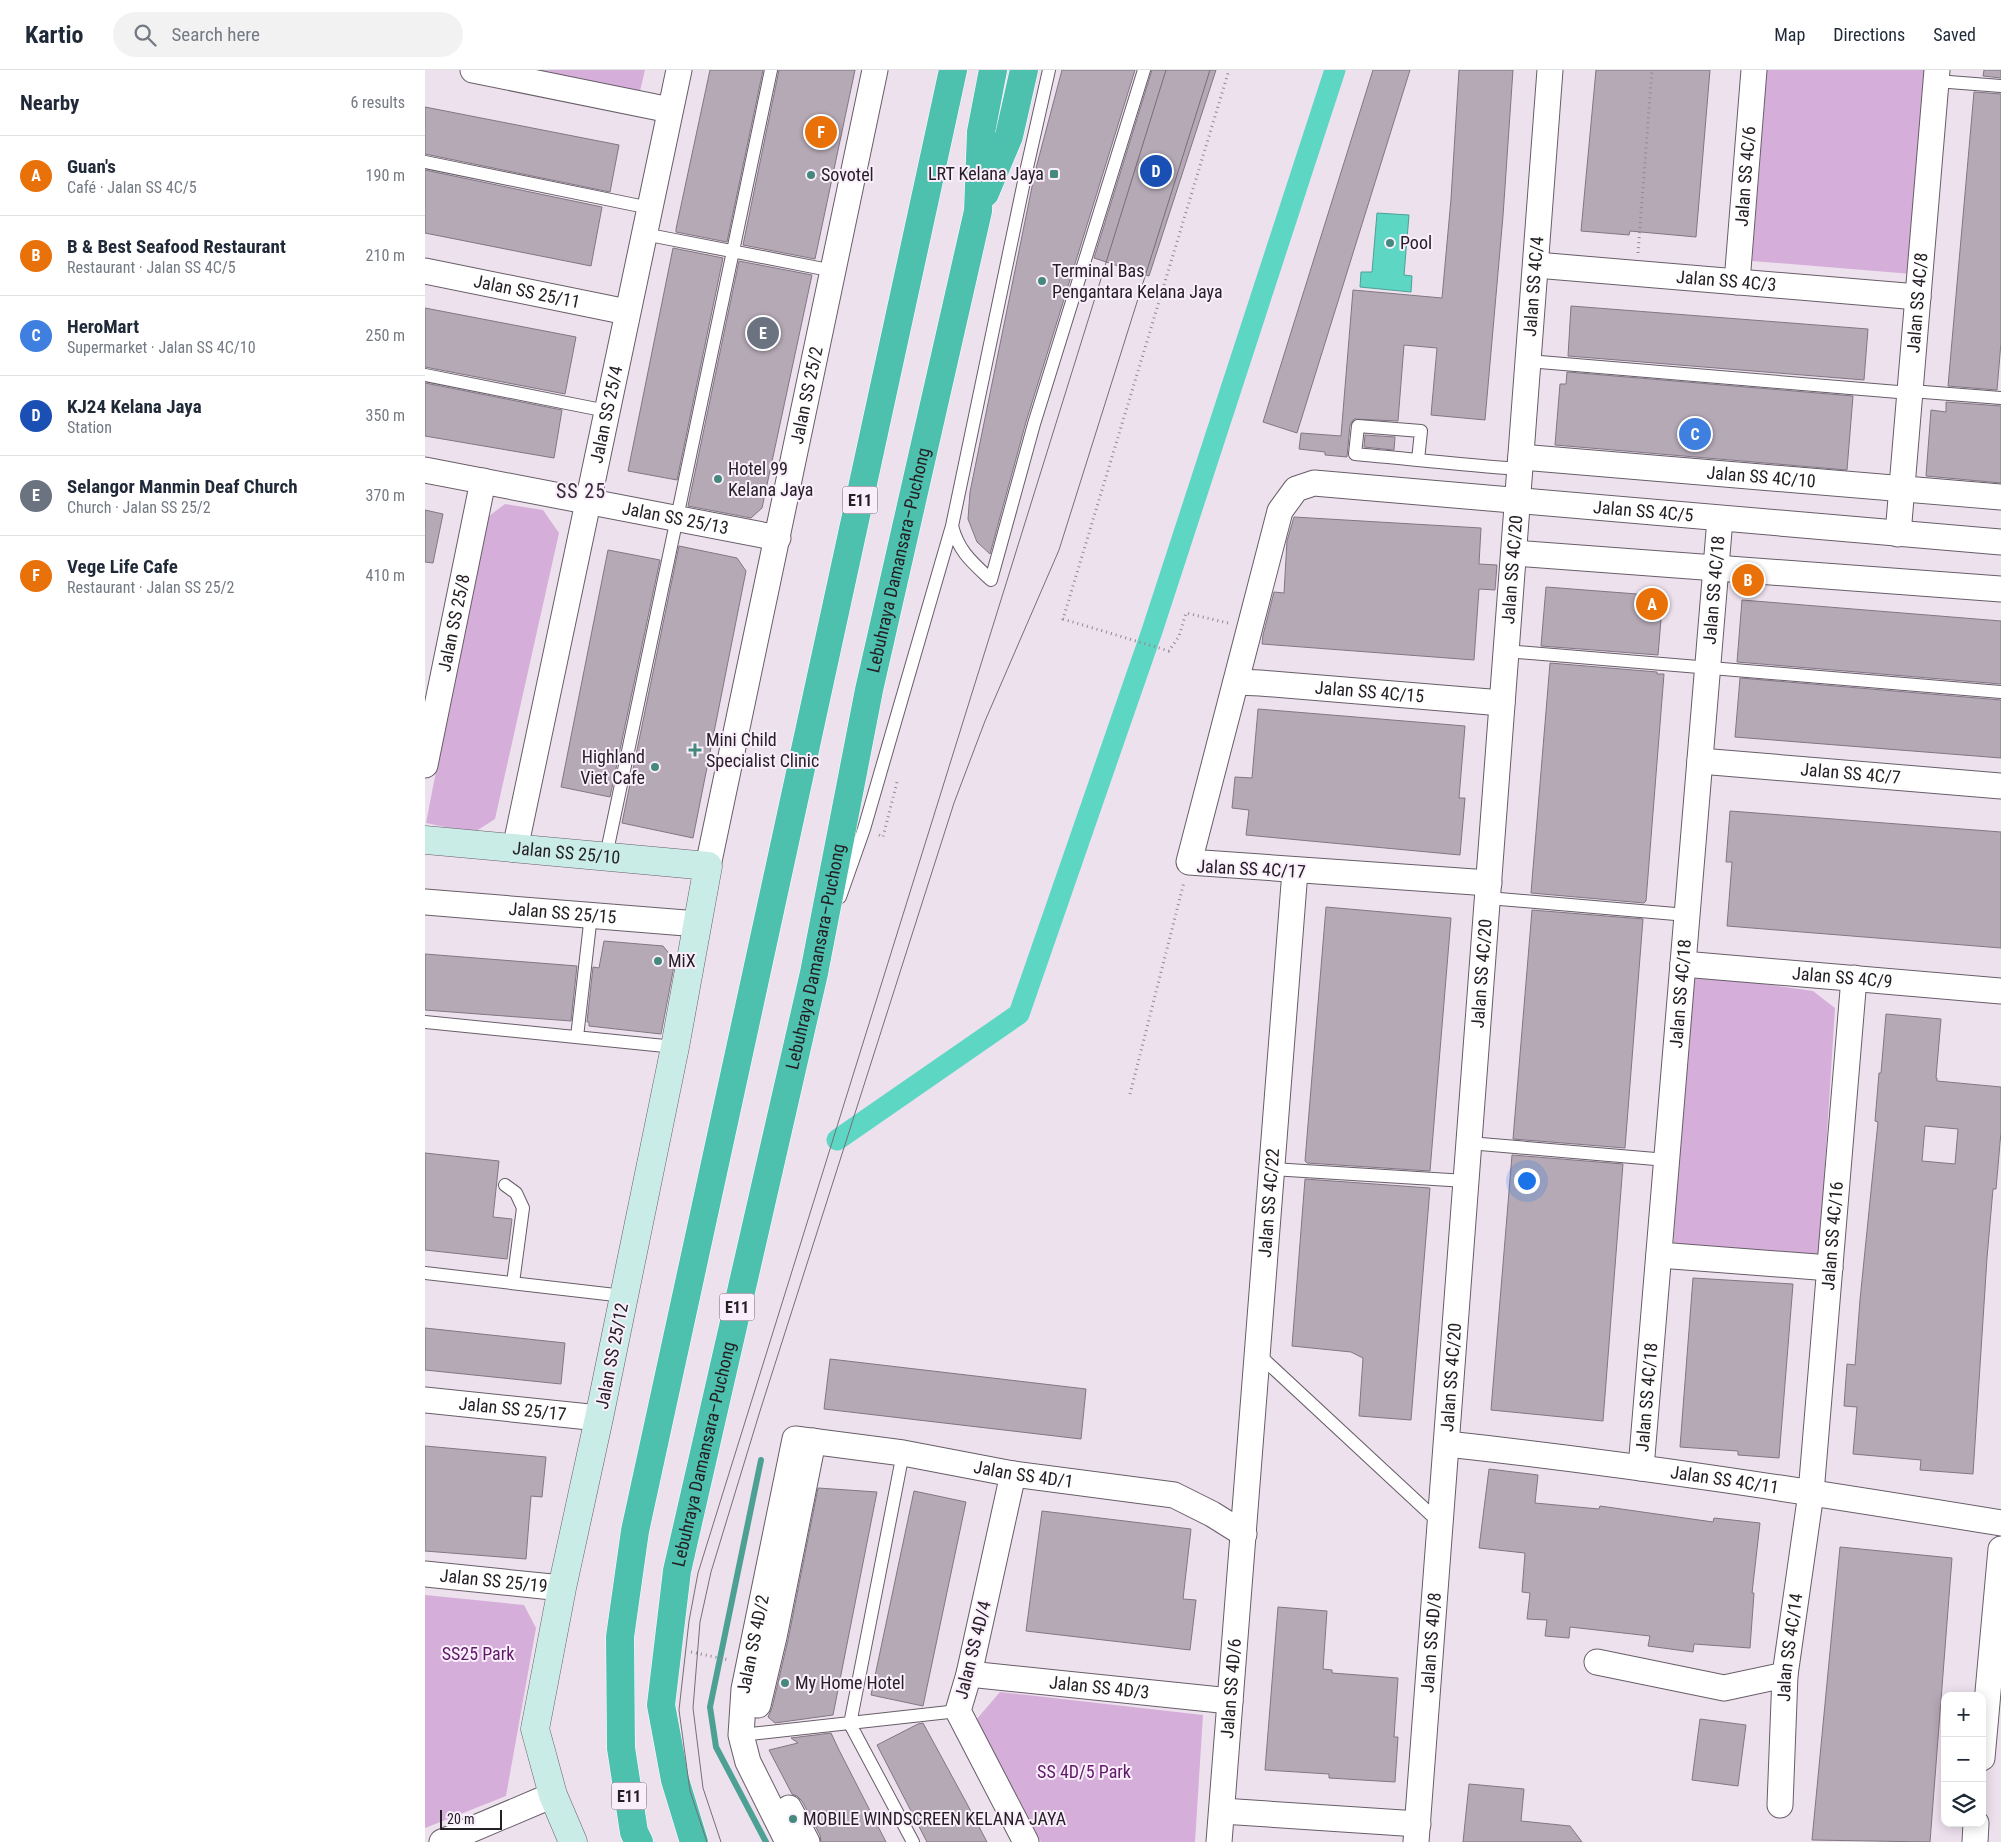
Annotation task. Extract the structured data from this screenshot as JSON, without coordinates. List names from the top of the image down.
{
  "streets": {
    "highway": ["E11", "Lebuhraya Damansara–Puchong"],
    "street": [
      "Jalan SS 4C/6",
      "Jalan SS 4C/3",
      "Jalan SS 4C/4",
      "Jalan SS 25/11",
      "Jalan SS 4C/8",
      "Jalan SS 25/2",
      "Jalan SS 25/4",
      "Jalan SS 4C/10",
      "Jalan SS 4C/5",
      "Jalan SS 25/13",
      "Jalan SS 4C/20",
      "Jalan SS 4C/18",
      "Jalan SS 25/8",
      "Jalan SS 4C/15",
      "Jalan SS 4C/7",
      "Jalan SS 25/10",
      "Jalan SS 4C/17",
      "Jalan SS 25/15",
      "Jalan SS 4C/9",
      "Jalan SS 4C/22",
      "Jalan SS 4C/16",
      "Jalan SS 25/12",
      "Jalan SS 25/17",
      "Jalan SS 4D/1",
      "Jalan SS 4C/11",
      "Jalan SS 25/19",
      "Jalan SS 4D/8",
      "Jalan SS 4D/2",
      "Jalan SS 4C/14",
      "Jalan SS 4D/4",
      "Jalan SS 4D/3",
      "Jalan SS 4D/6"
    ]
  },
  "crossings": [
    ["Jalan SS 4C/6", "Jalan SS 4C/3"],
    ["Jalan SS 4C/3", "Jalan SS 4C/4"],
    ["Jalan SS 4C/3", "Jalan SS 4C/8"],
    ["Jalan SS 4C/4", "Jalan SS 4C/10"],
    ["Jalan SS 4C/4", "Jalan SS 4C/5"],
    ["Jalan SS 4C/4", "Jalan SS 4C/20"],
    ["Jalan SS 25/11", "Jalan SS 25/4"],
    ["Jalan SS 4C/8", "Jalan SS 4C/10"],
    ["Jalan SS 4C/8", "Jalan SS 4C/5"],
    ["Jalan SS 25/2", "Jalan SS 25/13"],
    ["Jalan SS 25/2", "Jalan SS 25/10"],
    ["Jalan SS 25/2", "Jalan SS 25/12"],
    ["Jalan SS 25/4", "Jalan SS 25/13"],
    ["Jalan SS 25/4", "Jalan SS 25/10"],
    ["Jalan SS 4C/5", "Jalan SS 4C/20"],
    ["Jalan SS 4C/5", "Jalan SS 4C/18"],
    ["Jalan SS 25/13", "Jalan SS 25/8"],
    ["Jalan SS 4C/20", "Jalan SS 4C/15"],
    ["Jalan SS 4C/20", "Jalan SS 4C/17"],
    ["Jalan SS 4C/20", "Jalan SS 4C/11"],
    ["Jalan SS 4C/20", "Jalan SS 4D/8"],
    ["Jalan SS 4C/18", "Jalan SS 4C/7"],
    ["Jalan SS 4C/18", "Jalan SS 4C/9"],
    ["Jalan SS 4C/18", "Jalan SS 4C/11"],
    ["Jalan SS 25/10", "Jalan SS 25/12"],
    ["Jalan SS 4C/17", "Jalan SS 4C/22"],
    ["Jalan SS 25/15", "Jalan SS 25/12"],
    ["Jalan SS 4C/9", "Jalan SS 4C/16"],
    ["Jalan SS 4C/22", "Jalan SS 4D/1"],
    ["Jalan SS 4C/22", "Jalan SS 4D/6"],
    ["Jalan SS 4C/16", "Jalan SS 4C/11"],
    ["Jalan SS 4C/16", "Jalan SS 4C/14"],
    ["Jalan SS 25/12", "Jalan SS 25/17"],
    ["Jalan SS 25/12", "Jalan SS 25/19"],
    ["Jalan SS 4D/1", "Jalan SS 4D/2"],
    ["Jalan SS 4D/1", "Jalan SS 4D/4"],
    ["Jalan SS 4D/1", "Jalan SS 4D/6"],
    ["Jalan SS 4C/11", "Jalan SS 4D/8"],
    ["Jalan SS 4C/11", "Jalan SS 4C/14"],
    ["Jalan SS 4D/4", "Jalan SS 4D/3"],
    ["Jalan SS 4D/3", "Jalan SS 4D/6"]
  ],
  "districts": ["SS 25"],
  "parks": ["SS25 Park", "SS 4D/5 Park"],
  "places": {
    "transit": ["LRT Kelana Jaya"],
    "other": [
      "Sovotel",
      "Pool",
      "Terminal Bas Pengantara Kelana Jaya",
      "Hotel 99 Kelana Jaya",
      "Highland Viet Cafe",
      "MiX",
      "My Home Hotel",
      "MOBILE WINDSCREEN KELANA JAYA"
    ],
    "health": ["Mini Child Specialist Clinic"]
  },
  "scale_bar": "20 m",
  "page": {
    "header": "Kartio",
    "search": "Search here",
    "nav": ["Map", "Directions", "Saved"],
    "heading": ["Nearby", "6 results"],
    "pins": [
      "F",
      "D",
      "E",
      "C",
      "B",
      "A"
    ],
    "list": [
      {
        "mark": "A",
        "name": "Guan's",
        "note": "Café · Jalan SS 4C/5",
        "value": "190 m"
      },
      {
        "mark": "B",
        "name": "B & Best Seafood Restaurant",
        "note": "Restaurant · Jalan SS 4C/5",
        "value": "210 m"
      },
      {
        "mark": "C",
        "name": "HeroMart",
        "note": "Supermarket · Jalan SS 4C/10",
        "value": "250 m"
      },
      {
        "mark": "D",
        "name": "KJ24 Kelana Jaya",
        "note": "Station",
        "value": "350 m"
      },
      {
        "mark": "E",
        "name": "Selangor Manmin Deaf Church",
        "note": "Church · Jalan SS 25/2",
        "value": "370 m"
      },
      {
        "mark": "F",
        "name": "Vege Life Cafe",
        "note": "Restaurant · Jalan SS 25/2",
        "value": "410 m"
      }
    ],
    "map_buttons": ["+", "−"],
    "scale": "20 m"
  }
}
